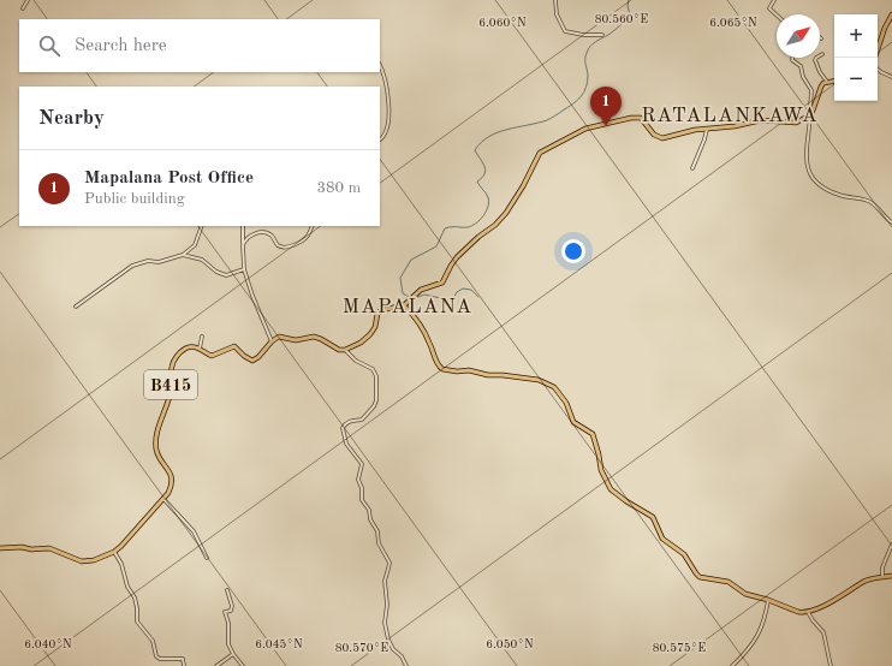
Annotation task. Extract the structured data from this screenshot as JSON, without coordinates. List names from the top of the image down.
{
  "streets": {
    "main road": ["B415"]
  },
  "districts": ["RATALANKAWA", "MAPALANA"],
  "north": "top right",
  "page": {
    "map_buttons": ["+", "−"],
    "search": "Search here",
    "pins": "1",
    "heading": "Nearby",
    "list": [
      {
        "mark": "1",
        "name": "Mapalana Post Office",
        "note": "Public building",
        "value": "380 m"
      }
    ]
  },
  "coordinates": [
    "80.560°E",
    "6.065°N",
    "6.060°N",
    "6.040°N",
    "6.045°N",
    "6.050°N",
    "80.570°E",
    "80.575°E"
  ]
}
